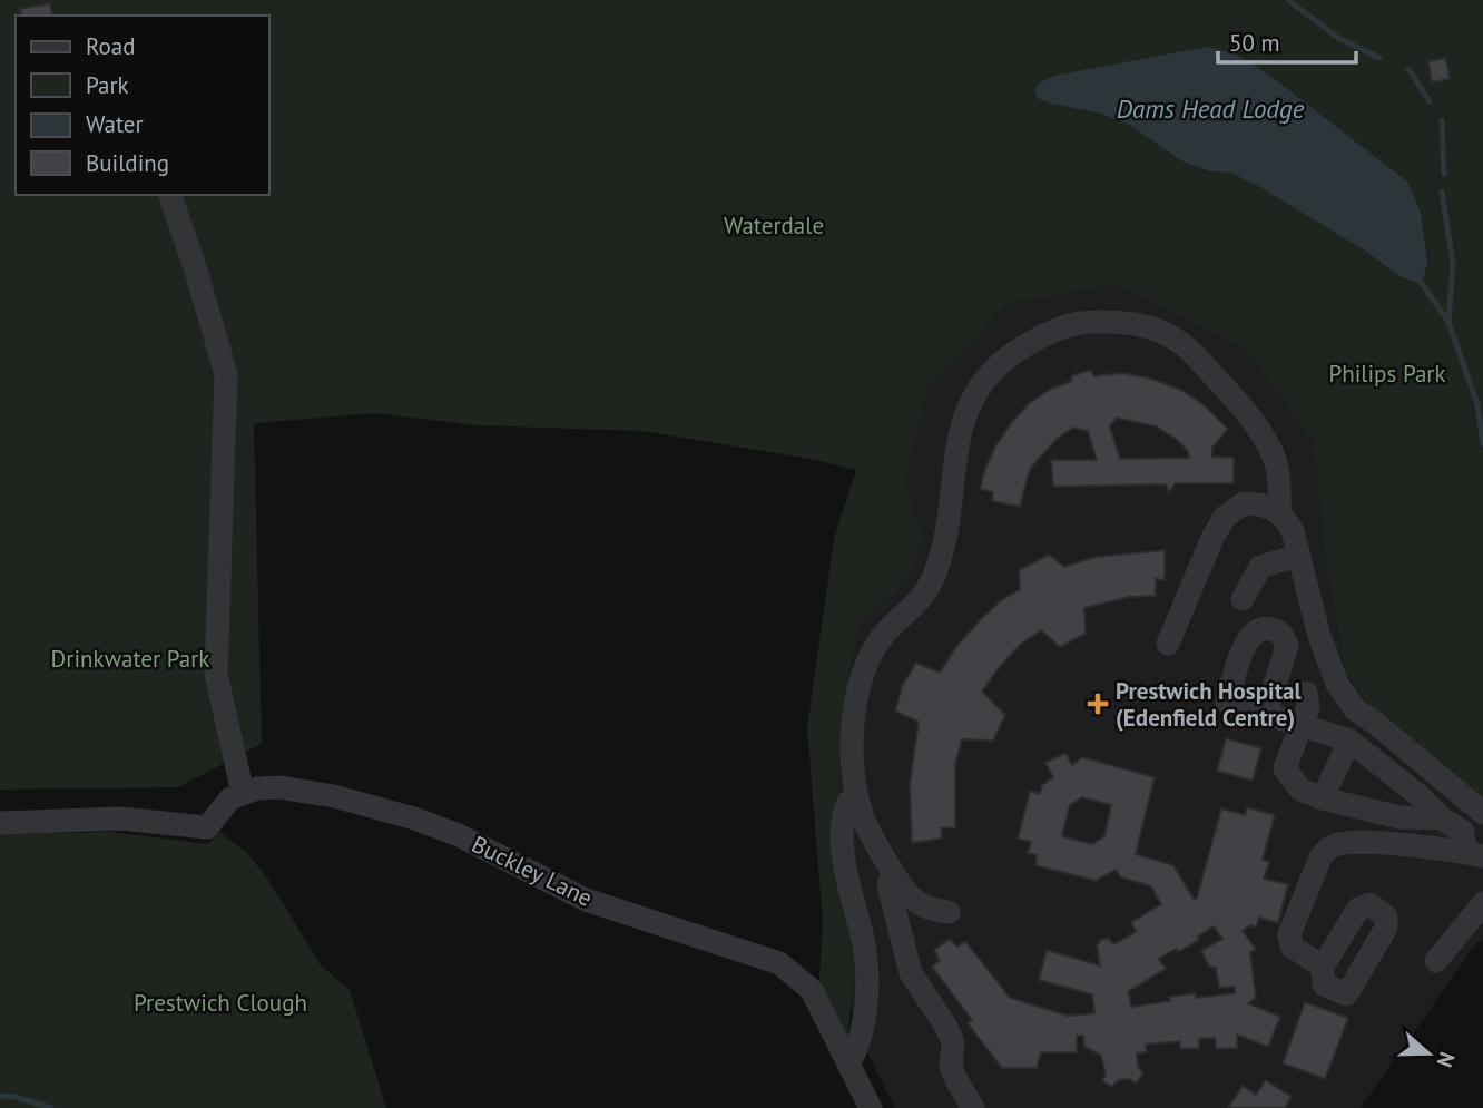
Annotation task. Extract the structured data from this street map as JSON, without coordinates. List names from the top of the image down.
{
  "streets": {
    "street": ["Buckley Lane"]
  },
  "water": ["Dams Head Lodge"],
  "parks": [
    "Waterdale",
    "Philips Park",
    "Drinkwater Park",
    "Prestwich Clough"
  ],
  "places": {
    "health": ["Prestwich Hospital (Edenfield Centre)"]
  },
  "legend": [
    "Road",
    "Park",
    "Water",
    "Building"
  ],
  "scale_bar": "50 m",
  "north": "right"
}
